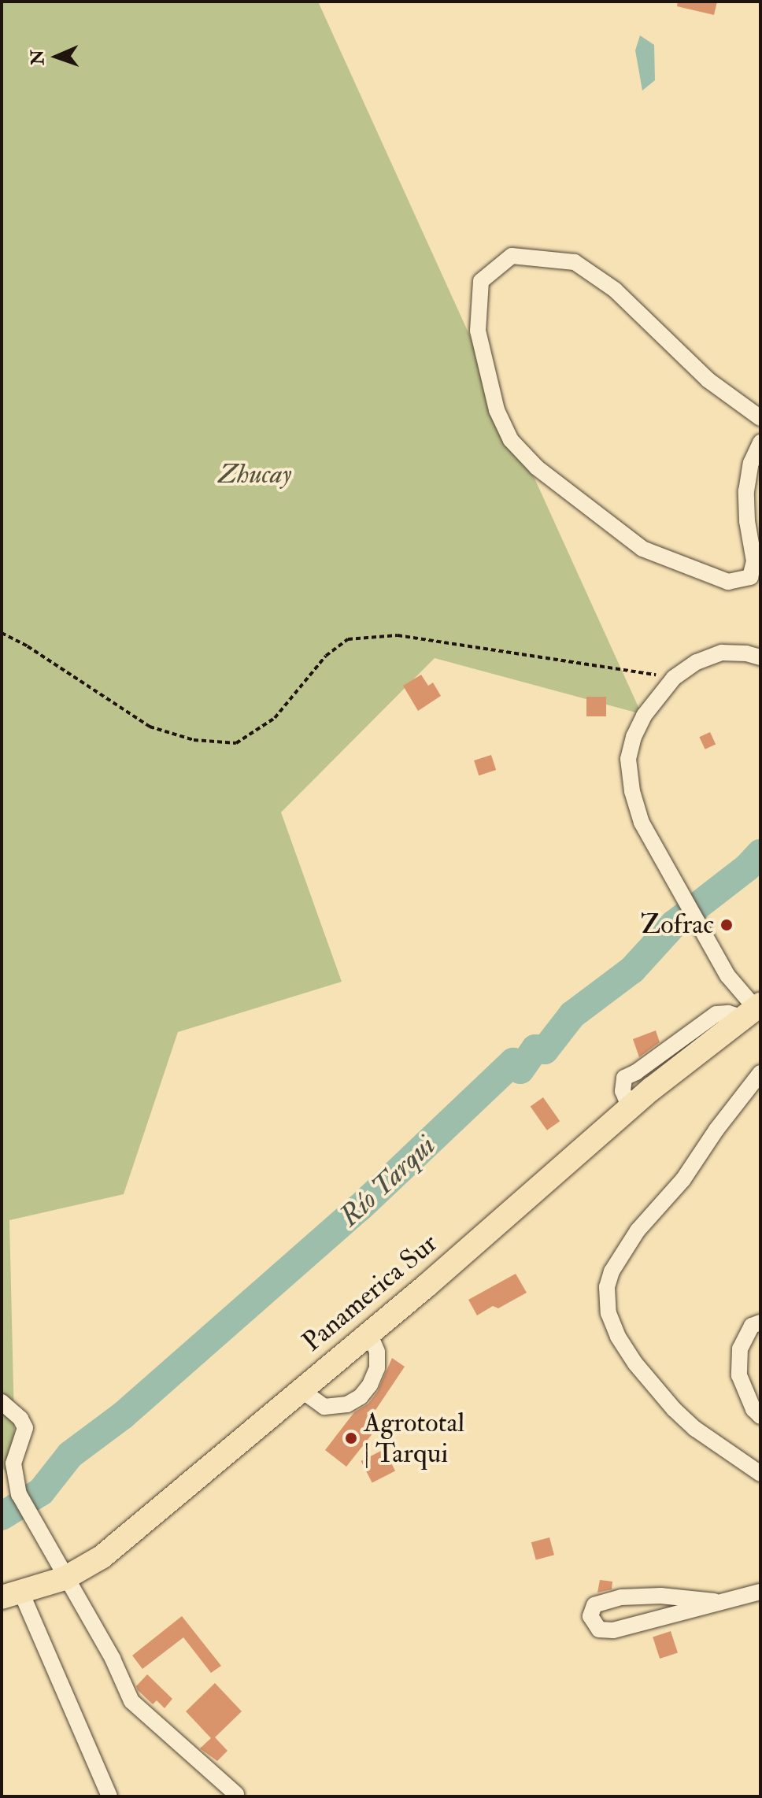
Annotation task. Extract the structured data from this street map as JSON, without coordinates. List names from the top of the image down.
{
  "streets": {
    "highway": ["Panamerica Sur"]
  },
  "water": ["Río Tarqui"],
  "parks": ["Zhucay"],
  "places": ["Zofrac", "Agrototal | Tarqui"],
  "north": "left"
}
